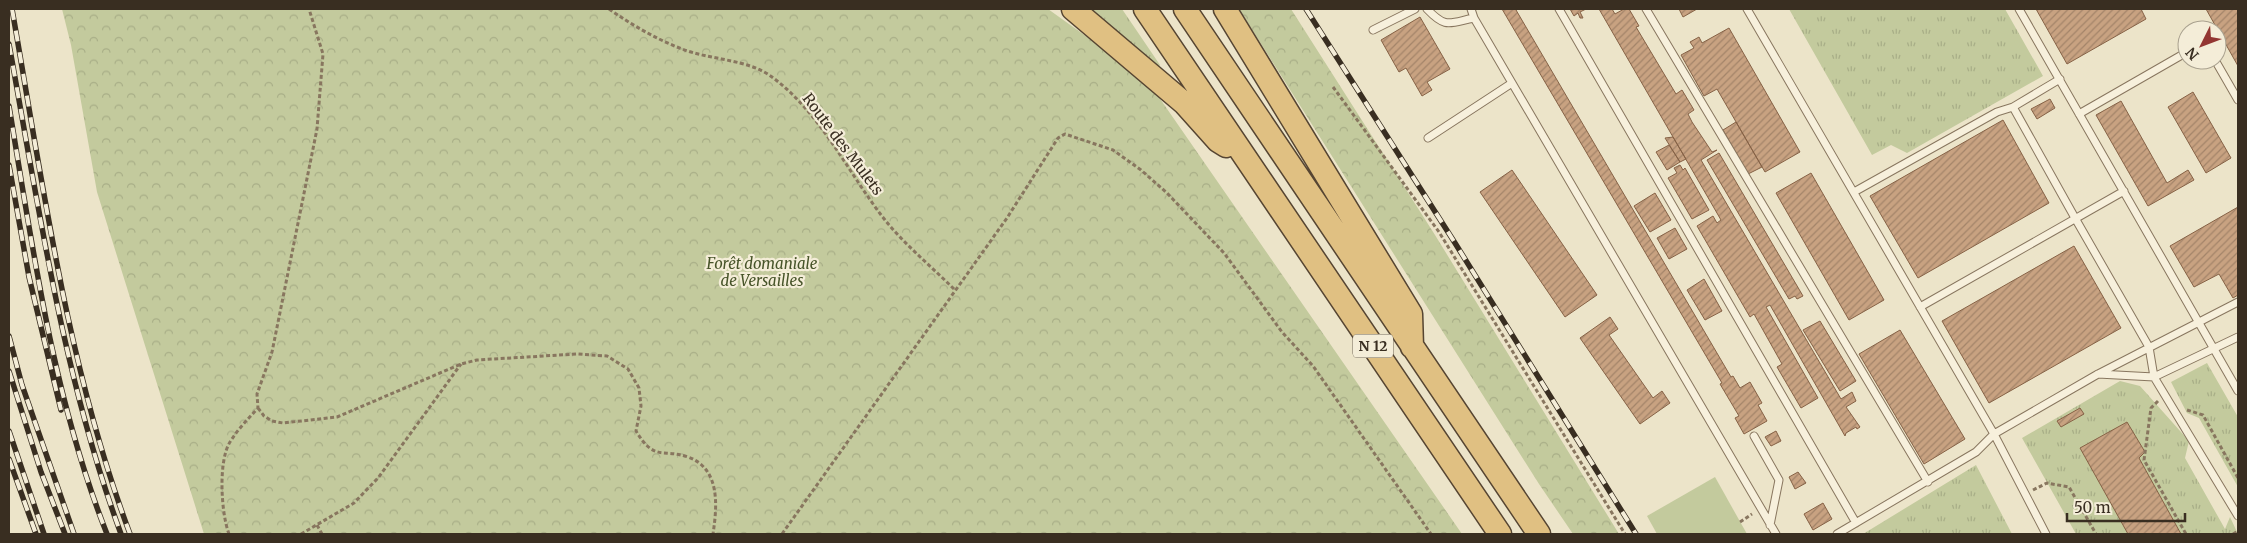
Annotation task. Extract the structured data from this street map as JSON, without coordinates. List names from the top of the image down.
{
  "streets": {
    "highway": ["N 12"],
    "path": ["Route des Mulets"]
  },
  "parks": ["Forêt domaniale de Versailles"],
  "scale_bar": "50 m",
  "north": "bottom left"
}
